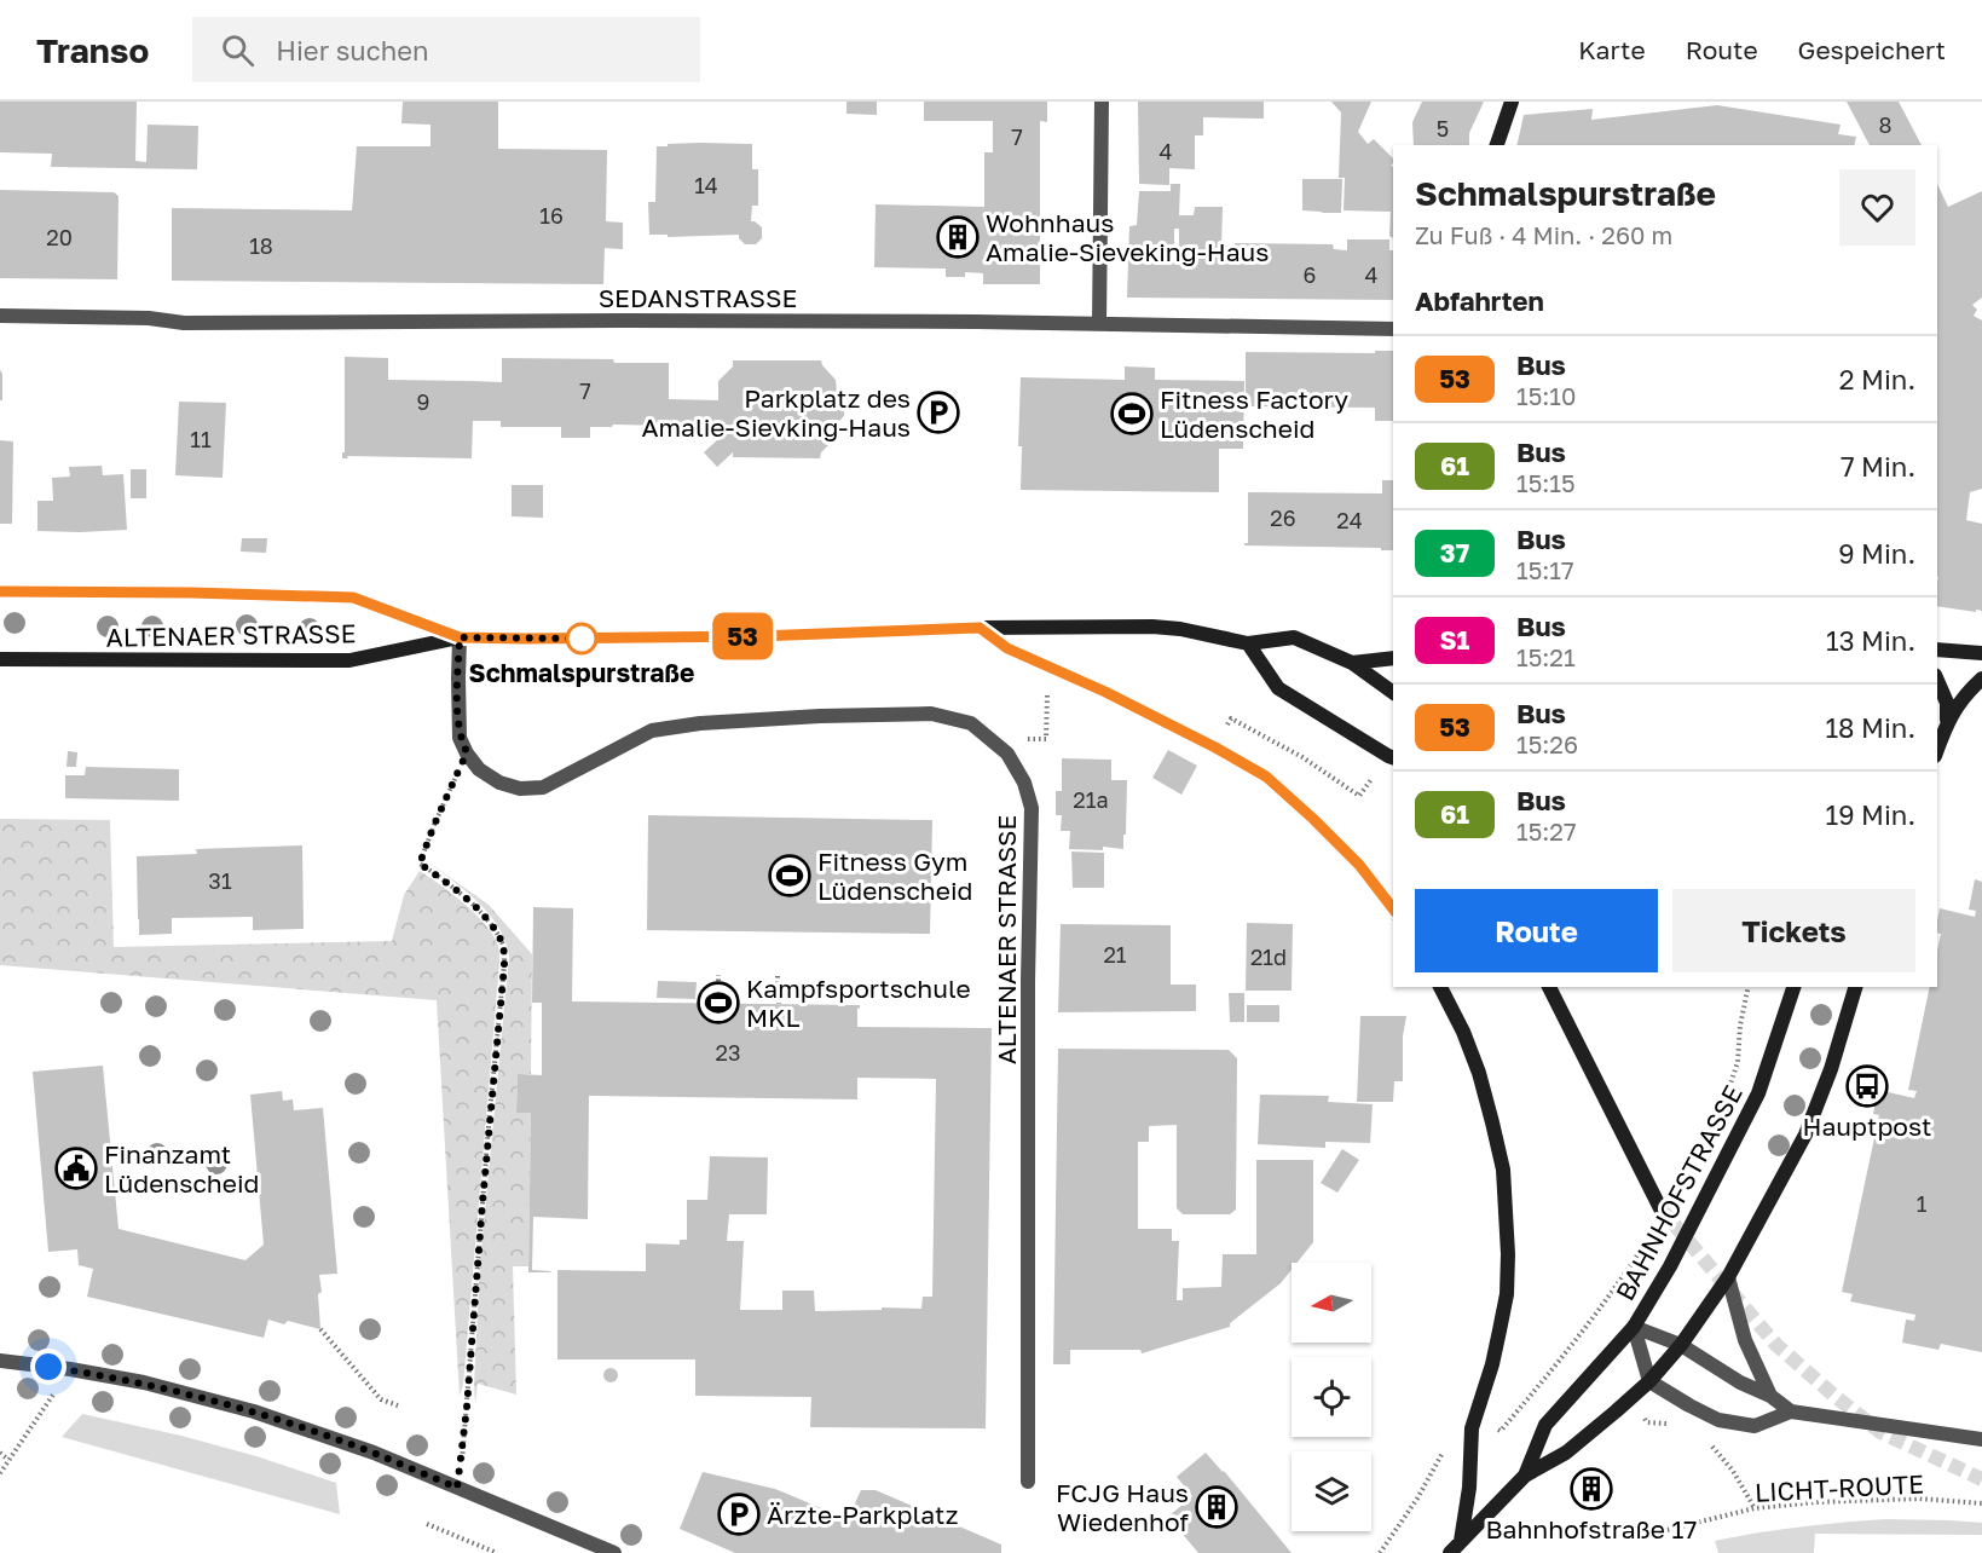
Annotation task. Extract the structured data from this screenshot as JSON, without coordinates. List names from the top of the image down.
{
  "streets": {
    "main road": ["ALTENAER STRASSE", "BAHNHOFSTRASSE"],
    "street": ["SEDANSTRASSE"],
    "path": ["LICHT-ROUTE"]
  },
  "places": {
    "building": ["Wohnhaus Amalie-Sieveking-Haus", "Bahnhofstraße 17", "FCJG Haus Wiedenhof"],
    "parking": ["Parkplatz des Amalie-Sievking-Haus", "Ärzte-Parkplatz"],
    "sports": ["Fitness Factory Lüdenscheid", "Fitness Gym Lüdenscheid", "Kampfsportschule MKL"],
    "other": ["Schmalspurstraße"],
    "bus stop": ["Hauptpost"],
    "public building": ["Finanzamt Lüdenscheid"]
  },
  "lines": ["bus line 53"],
  "house_numbers": [
    "8",
    "5",
    "7",
    "4",
    "14",
    "16",
    "20",
    "18",
    "6",
    "4",
    "7",
    "9",
    "11",
    "26",
    "24",
    "21a",
    "31",
    "21",
    "21d",
    "23",
    "1"
  ],
  "north": "left",
  "page": {
    "header": "Transo",
    "search": "Hier suchen",
    "nav": ["Karte", "Route", "Gespeichert"],
    "on_map": "53",
    "heading": [
      ["Schmalspurstraße", "Zu Fuß · 4 Min. · 260 m"],
      "Abfahrten"
    ],
    "list": [
      {
        "mark": "53",
        "name": "Bus",
        "note": "15:10",
        "value": "2 Min."
      },
      {
        "mark": "61",
        "name": "Bus",
        "note": "15:15",
        "value": "7 Min."
      },
      {
        "mark": "37",
        "name": "Bus",
        "note": "15:17",
        "value": "9 Min."
      },
      {
        "mark": "S1",
        "name": "Bus",
        "note": "15:21",
        "value": "13 Min."
      },
      {
        "mark": "53",
        "name": "Bus",
        "note": "15:26",
        "value": "18 Min."
      },
      {
        "mark": "61",
        "name": "Bus",
        "note": "15:27",
        "value": "19 Min."
      }
    ],
    "buttons": ["Route", "Tickets"]
  }
}
